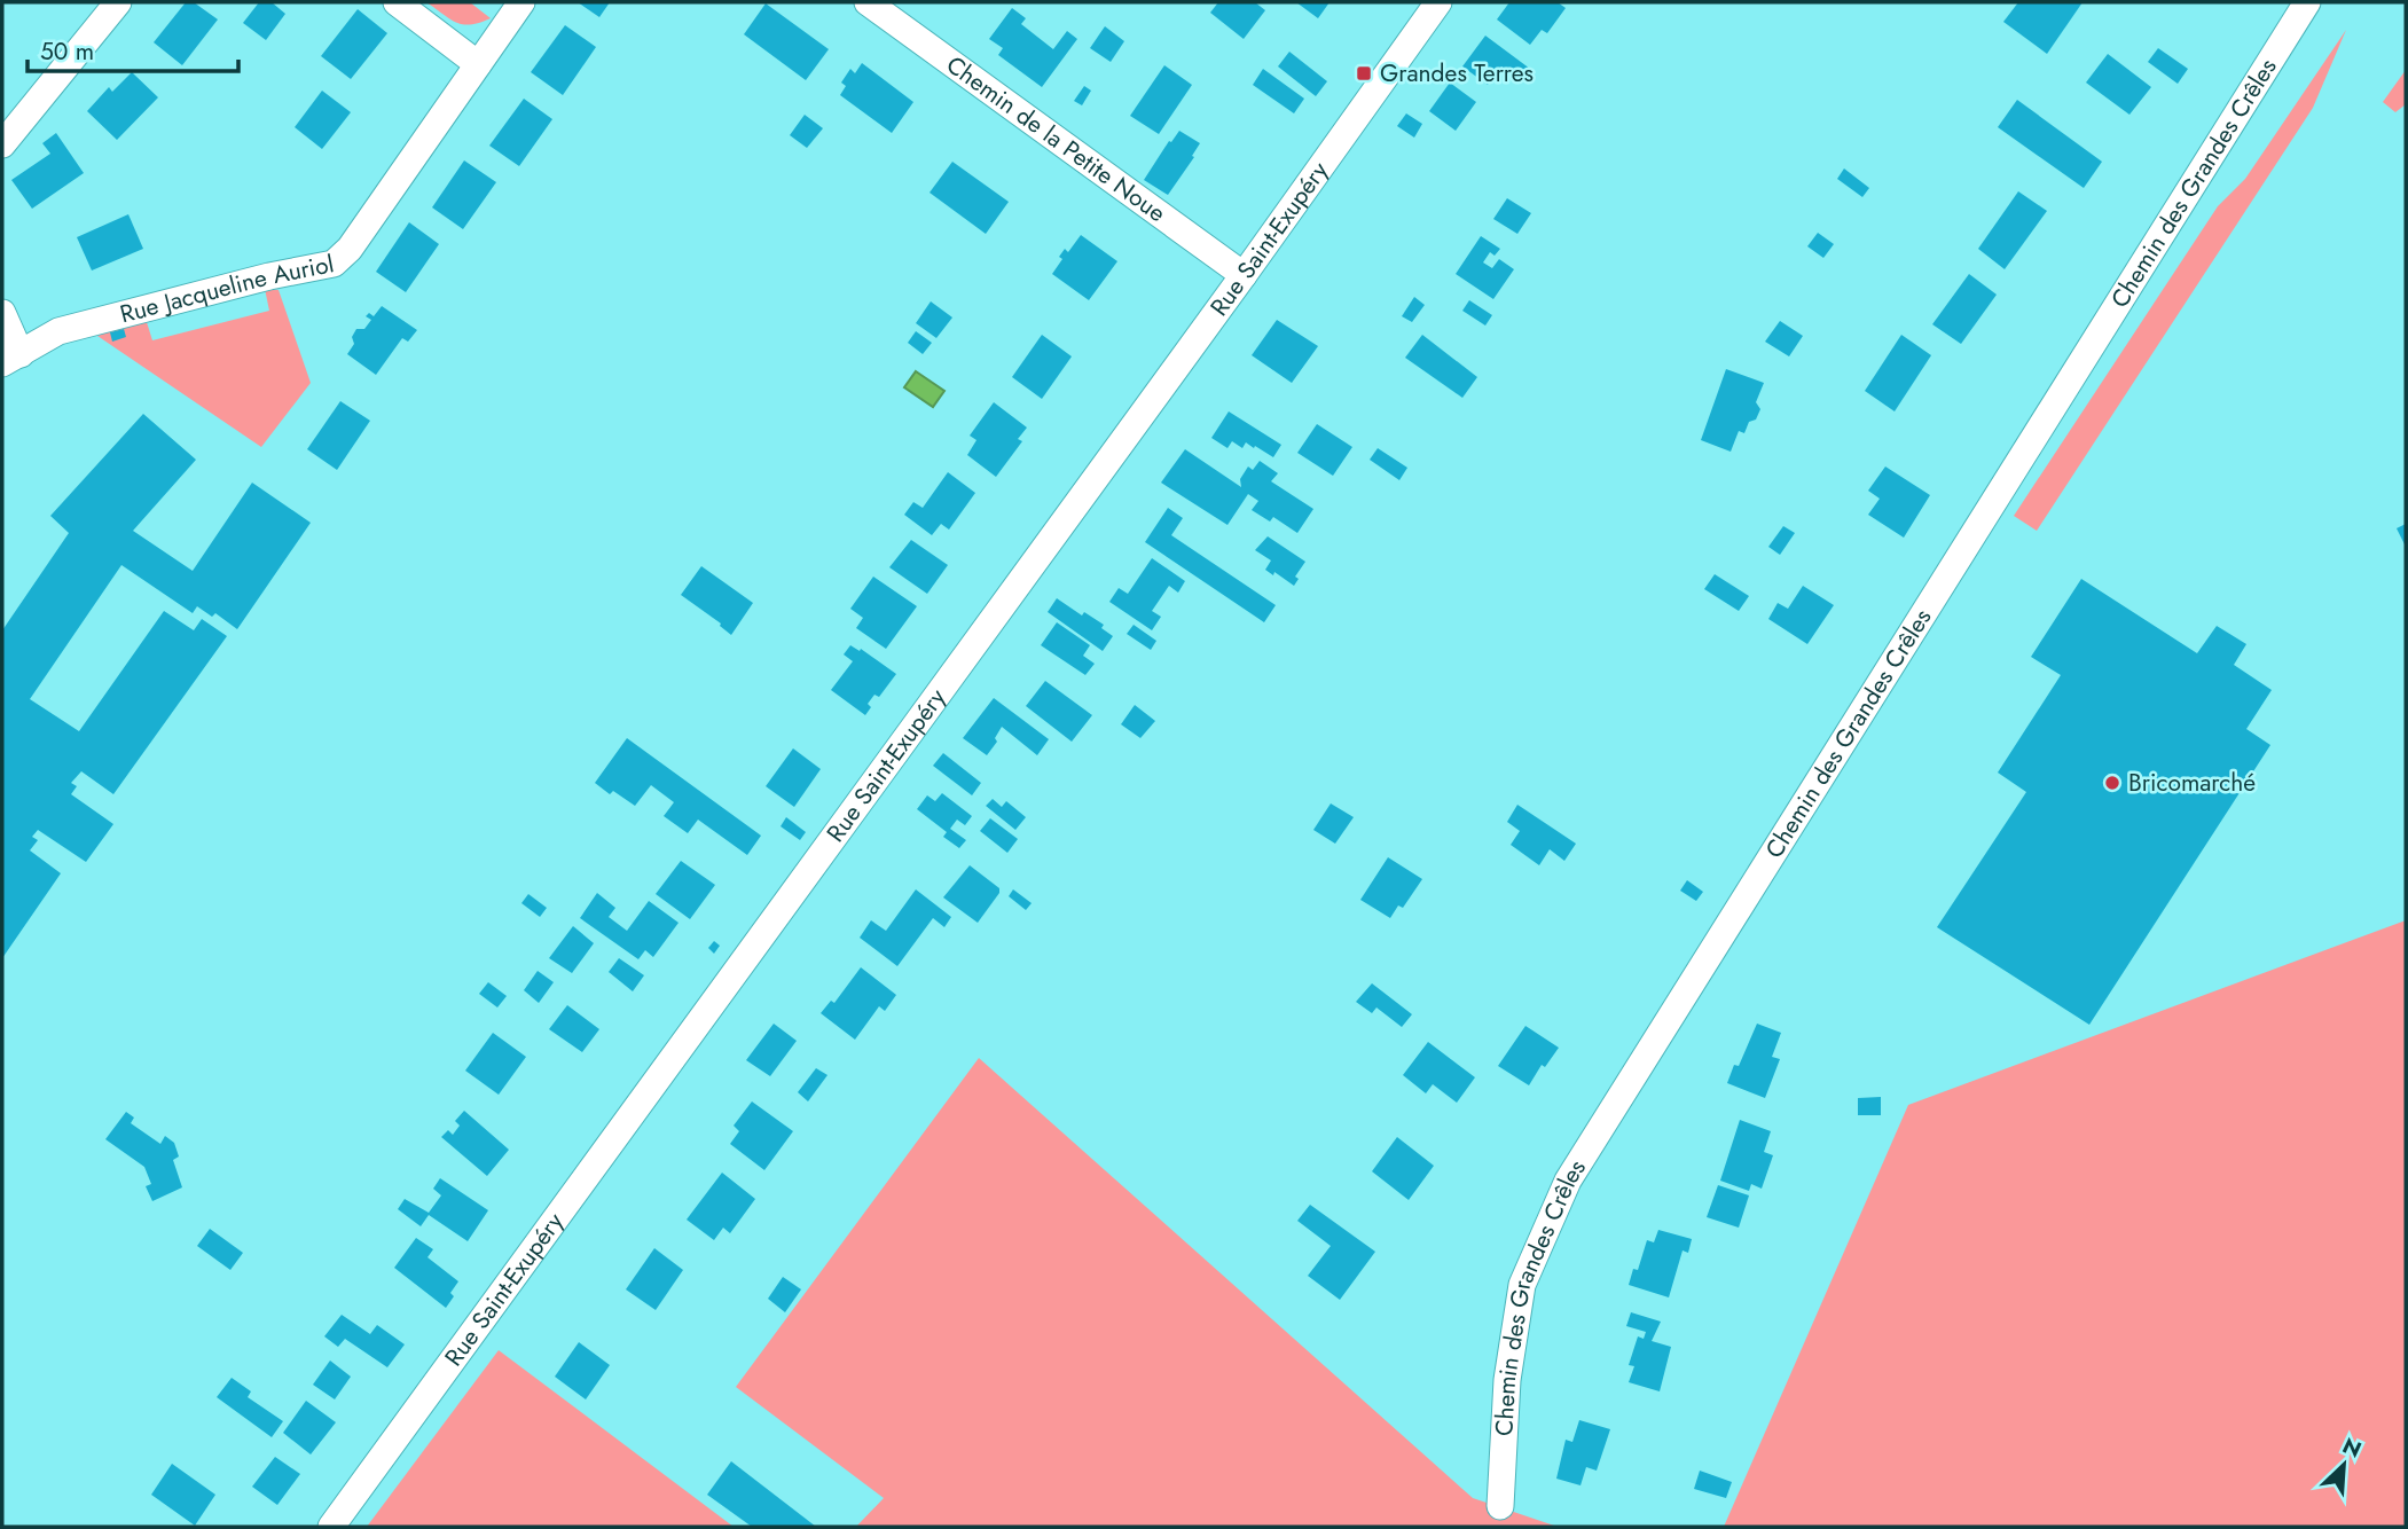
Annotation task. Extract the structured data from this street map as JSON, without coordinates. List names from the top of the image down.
{
  "streets": {
    "street": [
      "Chemin de la Petite Noue",
      "Chemin des Grandes Crêles",
      "Rue Saint-Exupéry",
      "Rue Jacqueline Auriol"
    ]
  },
  "crossings": [
    ["Chemin de la Petite Noue", "Rue Saint-Exupéry"]
  ],
  "places": {
    "transit": ["Grandes Terres"],
    "other": ["Bricomarché"]
  },
  "scale_bar": "50 m",
  "north": "top right"
}
